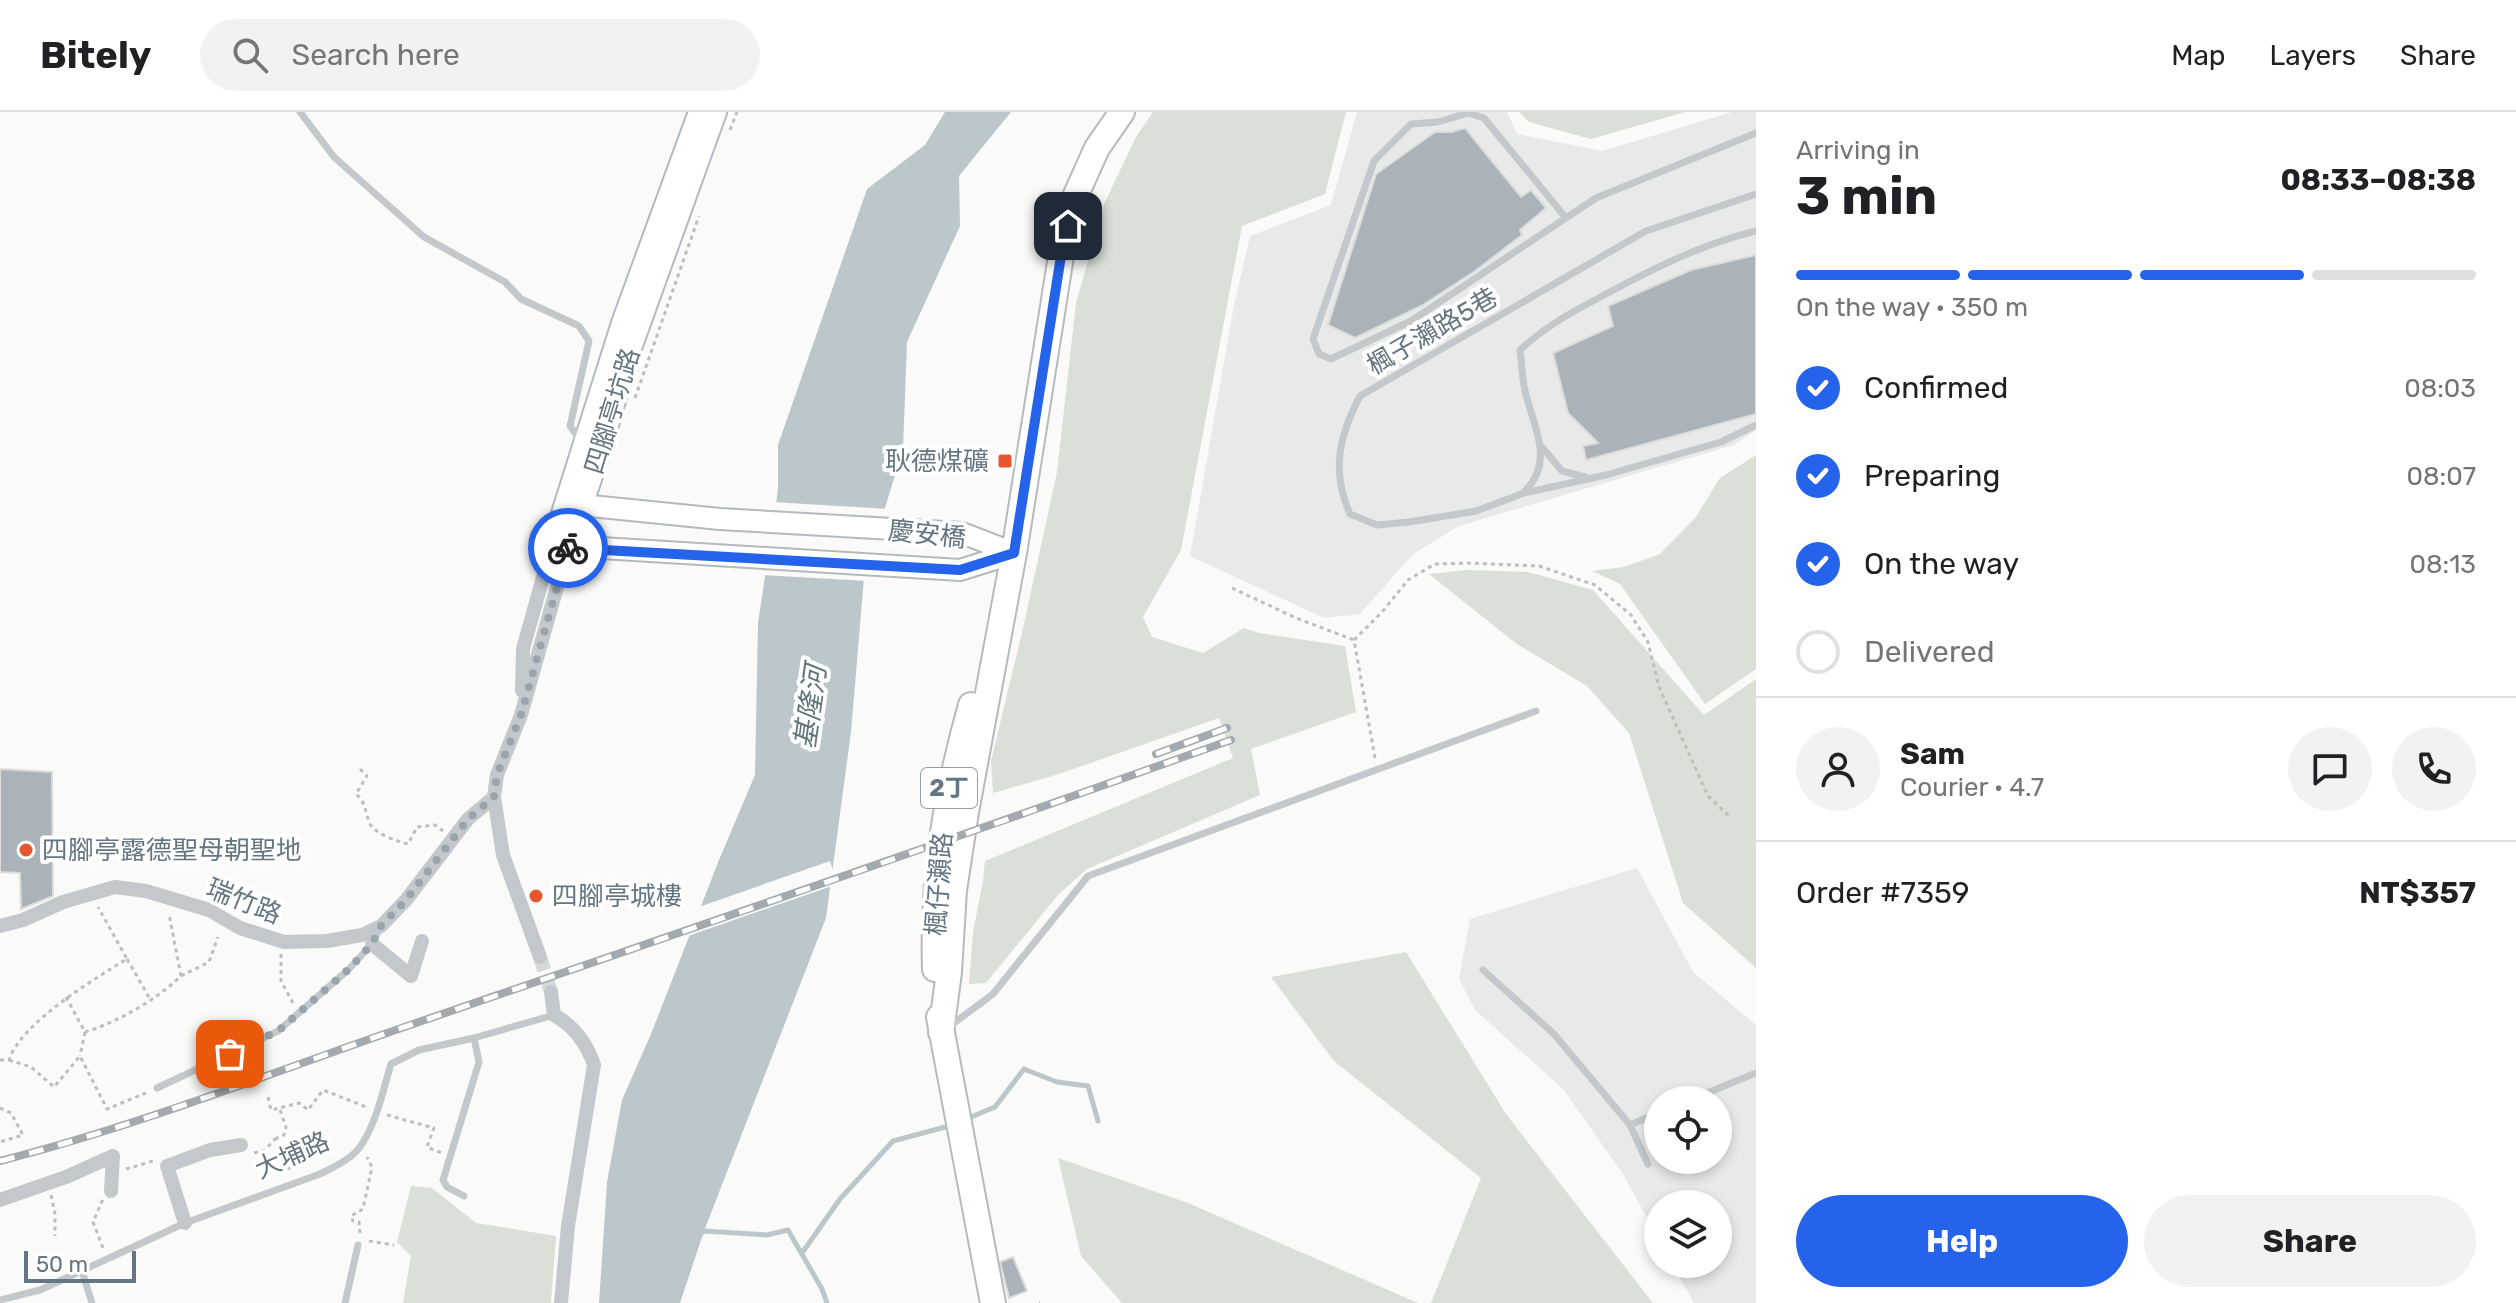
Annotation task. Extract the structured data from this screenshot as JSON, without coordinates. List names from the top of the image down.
{
  "streets": {
    "main road": ["2丁", "楓仔瀨路"],
    "street": ["四腳亭坑路", "慶安橋", "瑞竹路"],
    "lane": ["楓子瀨路5巷", "大埔路"]
  },
  "crossings": [
    ["四腳亭坑路", "慶安橋"],
    ["四腳亭坑路", "瑞竹路"],
    ["慶安橋", "楓仔瀨路"]
  ],
  "water": ["基隆河"],
  "places": {
    "transit": ["耿德煤礦"],
    "other": ["四腳亭露德聖母朝聖地", "四腳亭城樓"]
  },
  "scale_bar": "50 m",
  "page": {
    "header": "Bitely",
    "search": "Search here",
    "nav": ["Map", "Layers", "Share"],
    "heading": ["3 min", "Arriving in", "08:33–08:38"],
    "panel": [
      "Sam",
      "Courier · 4.7",
      "Order #7359",
      "NT$357"
    ],
    "bar": "On the way · 350 m",
    "list": [
      ["Confirmed", "08:03"],
      ["Preparing", "08:07"],
      ["On the way", "08:13"],
      "Delivered"
    ],
    "buttons": ["Help", "Share"],
    "scale": "50 m"
  }
}
